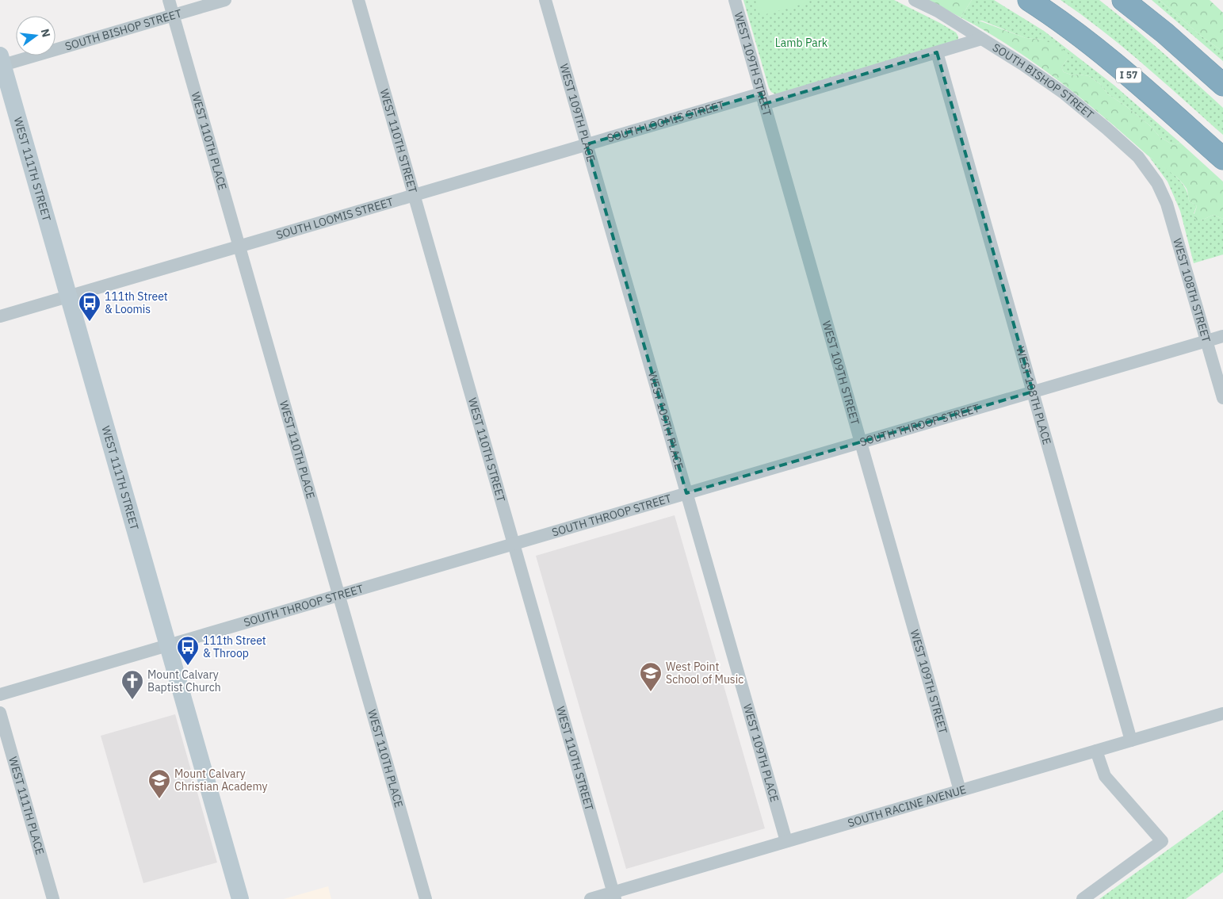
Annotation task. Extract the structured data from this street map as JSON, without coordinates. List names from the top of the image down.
{
  "streets": {
    "highway": ["I 57"],
    "main road": ["WEST 111TH STREET"],
    "street": [
      "SOUTH BISHOP STREET",
      "WEST 109TH STREET",
      "WEST 109TH PLACE",
      "SOUTH LOOMIS STREET",
      "WEST 110TH STREET",
      "WEST 110TH PLACE",
      "WEST 108TH STREET",
      "WEST 108TH PLACE",
      "SOUTH THROOP STREET",
      "WEST 111TH PLACE",
      "SOUTH RACINE AVENUE"
    ]
  },
  "crossings": [
    ["SOUTH BISHOP STREET", "SOUTH LOOMIS STREET"],
    ["SOUTH BISHOP STREET", "WEST 110TH PLACE"],
    ["SOUTH BISHOP STREET", "WEST 111TH STREET"],
    ["SOUTH BISHOP STREET", "WEST 108TH STREET"],
    ["WEST 109TH STREET", "SOUTH LOOMIS STREET"],
    ["WEST 109TH STREET", "SOUTH THROOP STREET"],
    ["WEST 109TH STREET", "SOUTH RACINE AVENUE"],
    ["WEST 109TH PLACE", "SOUTH LOOMIS STREET"],
    ["WEST 109TH PLACE", "SOUTH THROOP STREET"],
    ["WEST 109TH PLACE", "SOUTH RACINE AVENUE"],
    ["SOUTH LOOMIS STREET", "WEST 110TH STREET"],
    ["SOUTH LOOMIS STREET", "WEST 110TH PLACE"],
    ["SOUTH LOOMIS STREET", "WEST 111TH STREET"],
    ["SOUTH LOOMIS STREET", "WEST 108TH PLACE"],
    ["WEST 110TH STREET", "SOUTH THROOP STREET"],
    ["WEST 110TH STREET", "SOUTH RACINE AVENUE"],
    ["WEST 110TH PLACE", "SOUTH THROOP STREET"],
    ["WEST 111TH STREET", "SOUTH THROOP STREET"],
    ["WEST 108TH STREET", "SOUTH THROOP STREET"],
    ["WEST 108TH PLACE", "SOUTH THROOP STREET"],
    ["WEST 108TH PLACE", "SOUTH RACINE AVENUE"]
  ],
  "parks": ["Lamb Park"],
  "places": {
    "bus stop": ["111th Street & Loomis", "111th Street & Throop"],
    "school or university": ["West Point School of Music", "Mount Calvary Christian Academy"],
    "church": ["Mount Calvary Baptist Church"]
  },
  "north": "right"
}
